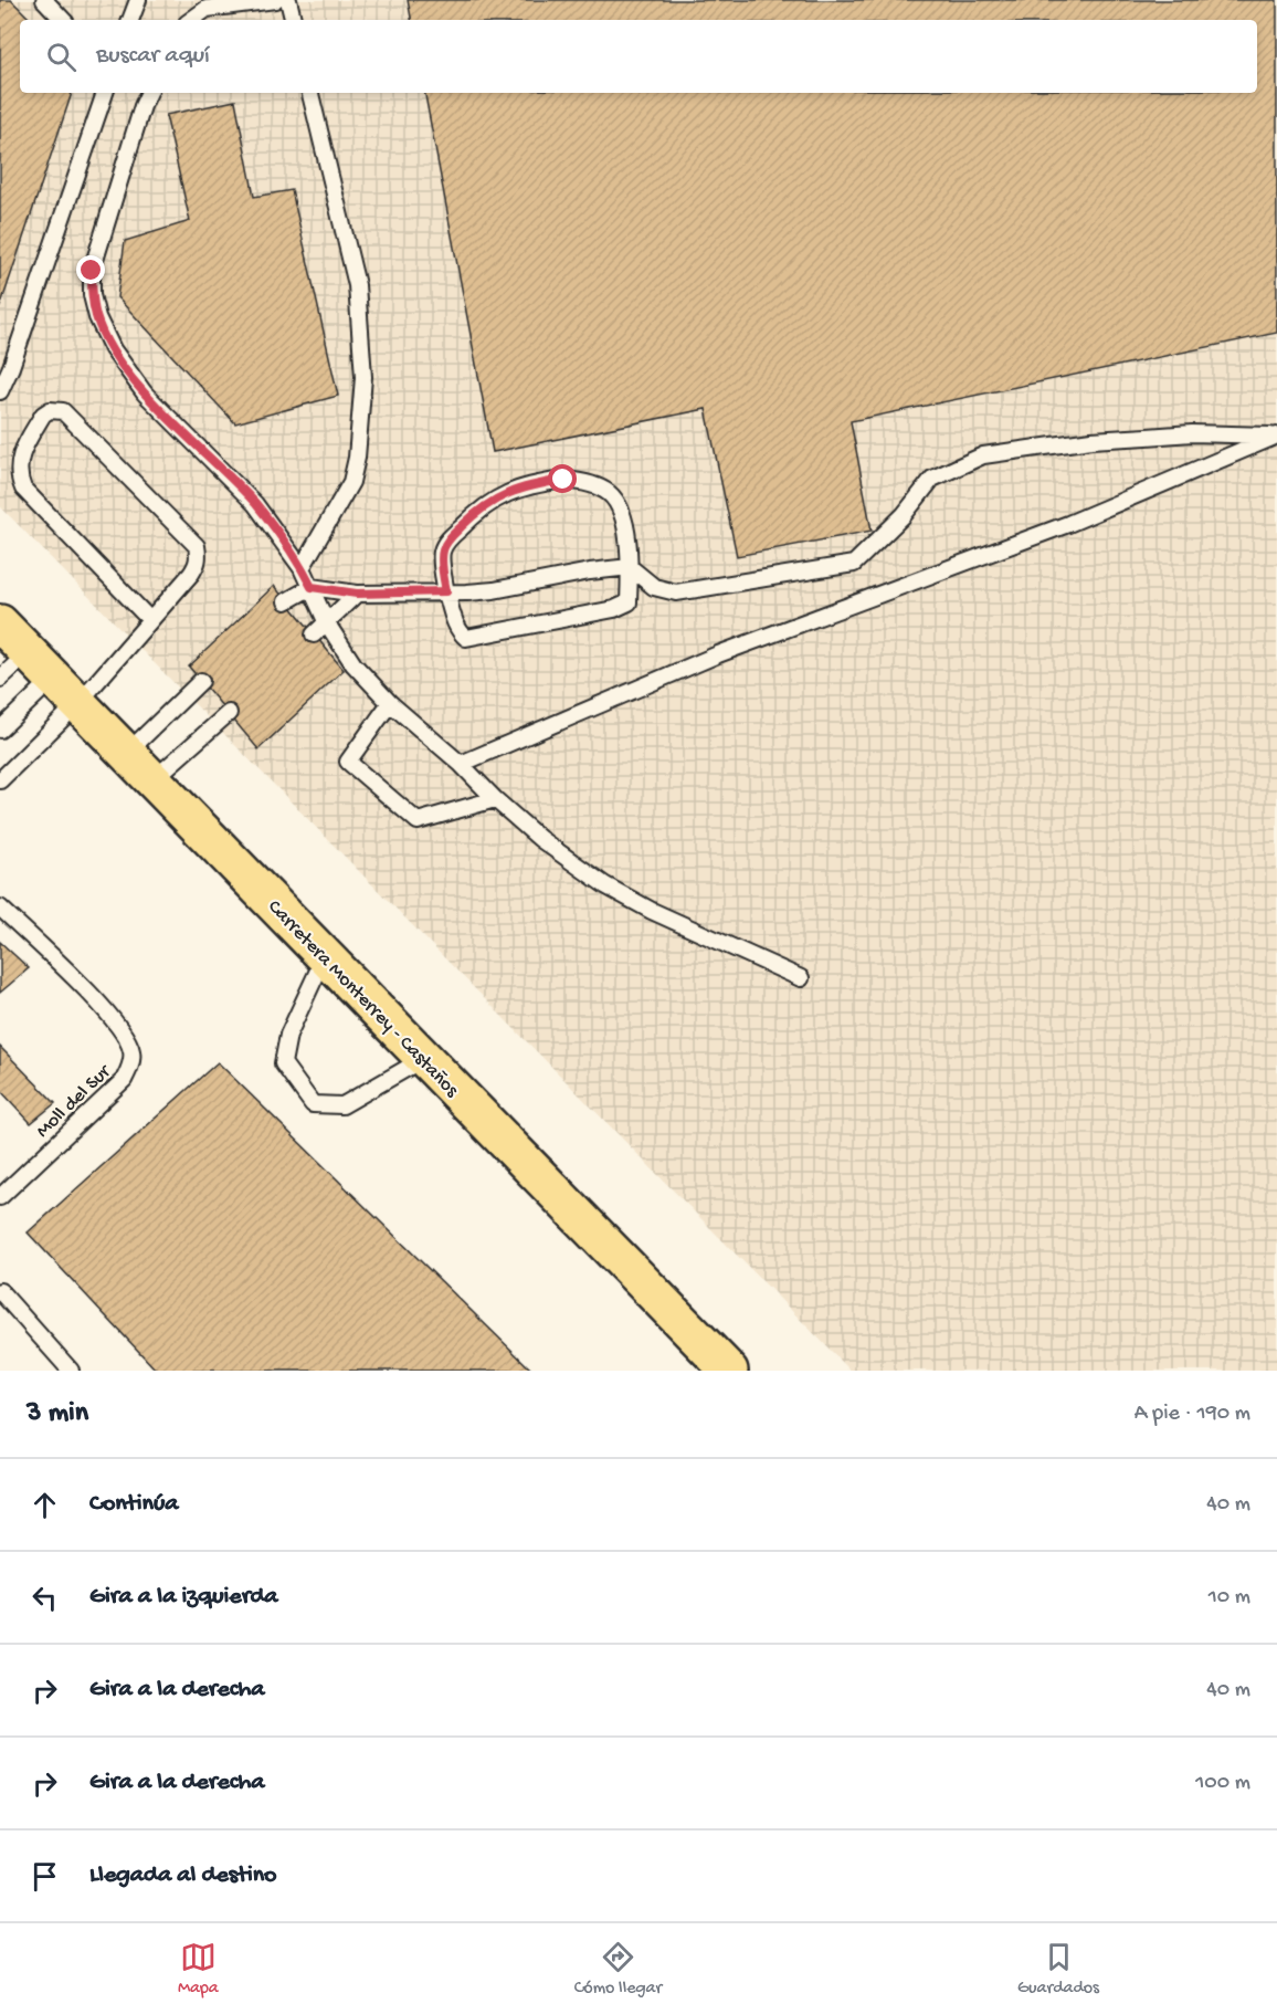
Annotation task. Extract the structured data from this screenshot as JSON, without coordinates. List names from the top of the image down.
{
  "streets": {
    "main road": ["Carretera Monterrey - Castaños"],
    "lane": ["Moll del Sur"]
  },
  "page": {
    "search": "Buscar aquí",
    "heading": ["3 min", "A pie · 190 m"],
    "list": [
      ["Continúa", "40 m"],
      ["Gira a la izquierda", "10 m"],
      ["Gira a la derecha", "40 m"],
      ["Gira a la derecha", "100 m"],
      "Llegada al destino"
    ],
    "nav": ["Mapa", "Cómo llegar", "Guardados"]
  }
}
